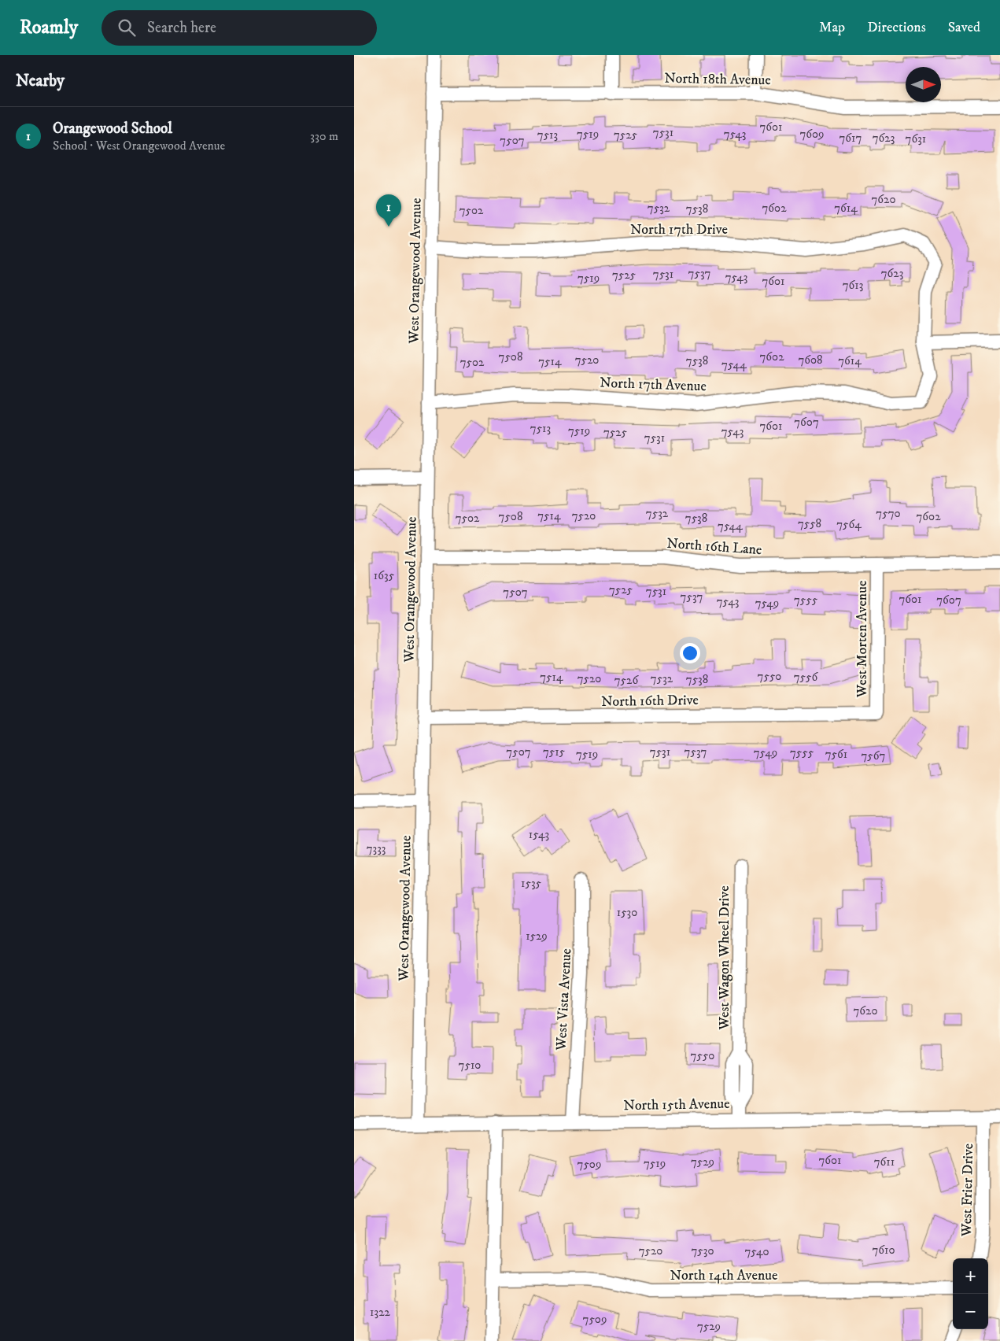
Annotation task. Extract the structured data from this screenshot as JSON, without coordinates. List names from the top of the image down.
{
  "streets": {
    "street": [
      "North 18th Avenue",
      "North 17th Drive",
      "West Orangewood Avenue",
      "North 17th Avenue",
      "North 16th Lane",
      "West Morten Avenue",
      "North 16th Drive",
      "West Wagon Wheel Drive",
      "West Vista Avenue",
      "North 15th Avenue",
      "West Frier Drive",
      "North 14th Avenue"
    ]
  },
  "crossings": [
    ["North 18th Avenue", "West Orangewood Avenue"],
    ["North 17th Drive", "West Orangewood Avenue"],
    ["North 17th Drive", "North 17th Avenue"],
    ["West Orangewood Avenue", "North 17th Avenue"],
    ["West Orangewood Avenue", "North 16th Lane"],
    ["West Orangewood Avenue", "North 16th Drive"],
    ["West Orangewood Avenue", "North 15th Avenue"],
    ["North 16th Lane", "West Morten Avenue"],
    ["West Morten Avenue", "North 16th Drive"],
    ["West Wagon Wheel Drive", "North 15th Avenue"],
    ["West Vista Avenue", "North 15th Avenue"],
    ["North 15th Avenue", "West Frier Drive"]
  ],
  "house_numbers": [
    "7601",
    "7531",
    "7519",
    "7543",
    "7609",
    "7513",
    "7525",
    "7617",
    "7623",
    "7631",
    "7507",
    "7620",
    "7532",
    "7602",
    "7614",
    "7538",
    "7502",
    "7537",
    "7623",
    "7531",
    "7525",
    "7543",
    "7519",
    "7601",
    "7613",
    "7508",
    "7602",
    "7520",
    "7608",
    "7538",
    "7614",
    "7514",
    "7502",
    "7544",
    "7607",
    "7601",
    "7513",
    "7519",
    "7543",
    "7525",
    "7531",
    "7532",
    "7570",
    "7514",
    "7520",
    "7508",
    "7602",
    "7502",
    "7538",
    "7558",
    "7564",
    "7544",
    "1635",
    "7525",
    "7531",
    "7507",
    "7537",
    "7601",
    "7555",
    "7607",
    "7543",
    "7549",
    "7550",
    "7514",
    "7556",
    "7520",
    "7532",
    "7538",
    "7526",
    "7507",
    "7515",
    "7531",
    "7537",
    "7549",
    "7555",
    "7519",
    "7561",
    "7567",
    "1543",
    "7333",
    "1535",
    "1530",
    "1529",
    "7620",
    "7550",
    "7510",
    "7601",
    "7529",
    "7611",
    "7519",
    "7509",
    "7610",
    "7520",
    "7530",
    "7540",
    "1322",
    "7509",
    "7529"
  ],
  "north": "right",
  "page": {
    "header": "Roamly",
    "search": "Search here",
    "nav": ["Map", "Directions", "Saved"],
    "heading": "Nearby",
    "list": [
      {
        "mark": "1",
        "name": "Orangewood School",
        "note": "School · West Orangewood Avenue",
        "value": "330 m"
      }
    ],
    "pins": "1",
    "map_buttons": ["+", "−"]
  }
}
